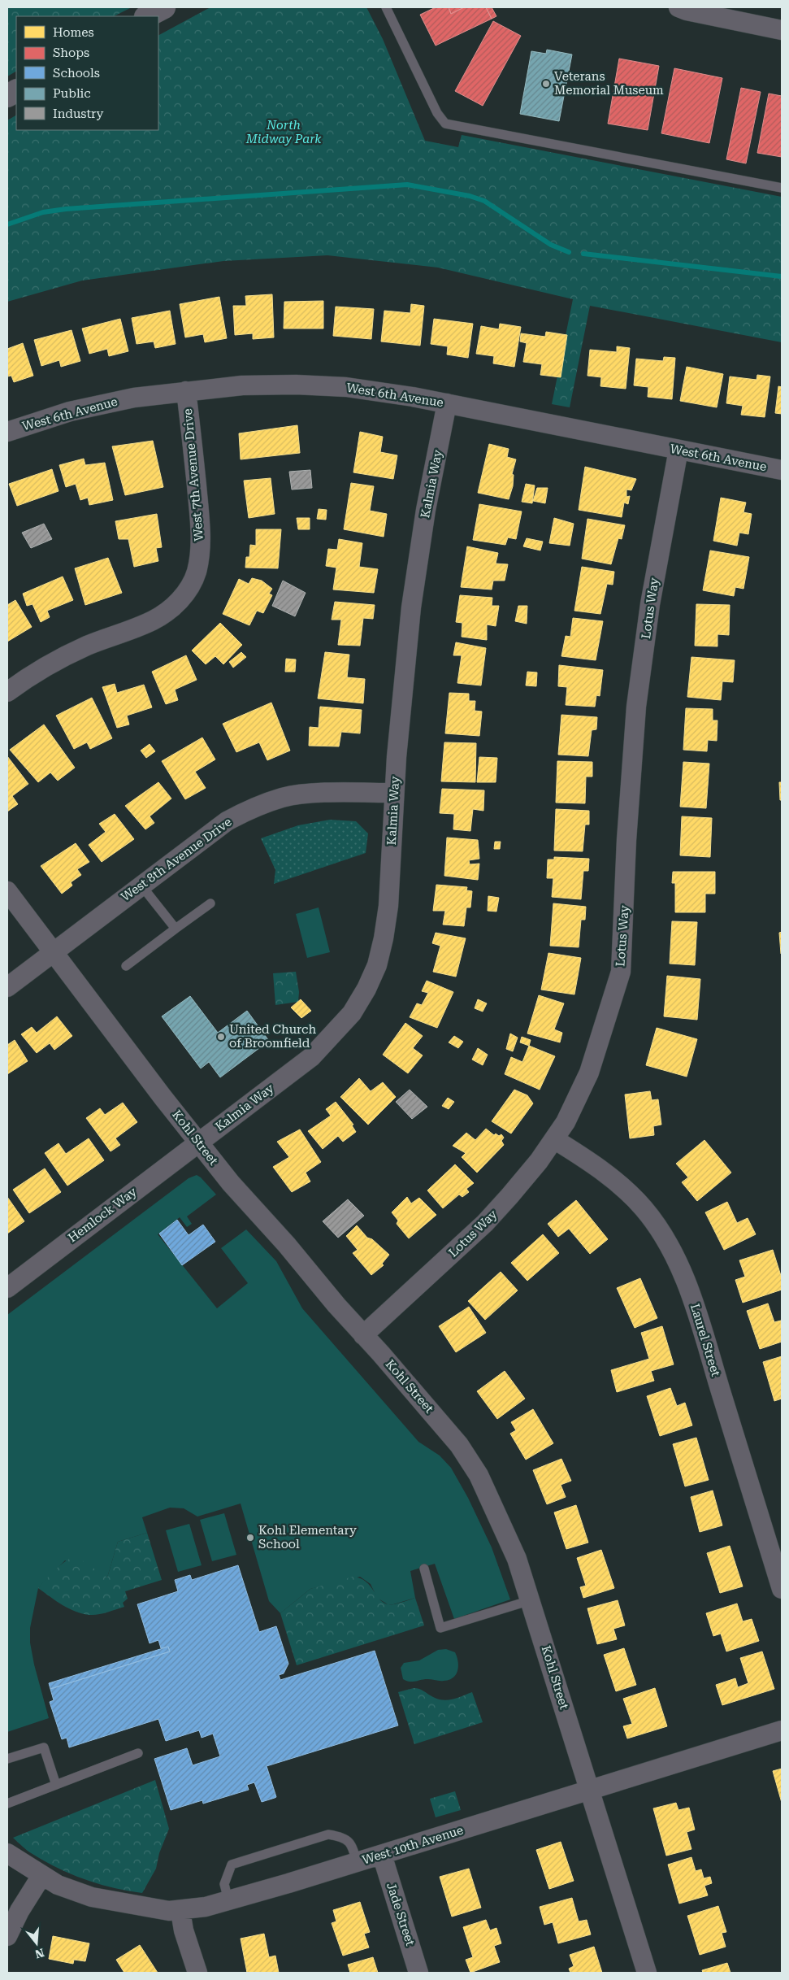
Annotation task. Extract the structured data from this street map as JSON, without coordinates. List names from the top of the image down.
{
  "streets": {
    "street": [
      "West 6th Avenue",
      "West 7th Avenue Drive",
      "Kalmia Way",
      "Lotus Way",
      "West 8th Avenue Drive",
      "Kohl Street",
      "Hemlock Way",
      "Laurel Street",
      "West 10th Avenue",
      "Jade Street"
    ]
  },
  "crossings": [
    ["West 6th Avenue", "West 7th Avenue Drive"],
    ["West 6th Avenue", "Kalmia Way"],
    ["West 6th Avenue", "Lotus Way"],
    ["Kalmia Way", "West 8th Avenue Drive"],
    ["Kalmia Way", "Kohl Street"],
    ["Kalmia Way", "Hemlock Way"],
    ["Lotus Way", "Kohl Street"],
    ["Lotus Way", "Laurel Street"],
    ["West 8th Avenue Drive", "Kohl Street"],
    ["Kohl Street", "Hemlock Way"],
    ["Kohl Street", "West 10th Avenue"],
    ["West 10th Avenue", "Jade Street"]
  ],
  "parks": ["North Midway Park"],
  "places": ["Veterans Memorial Museum", "United Church of Broomfield", "Kohl Elementary School"],
  "legend": [
    "Homes",
    "Shops",
    "Schools",
    "Public",
    "Industry"
  ],
  "north": "bottom"
}
